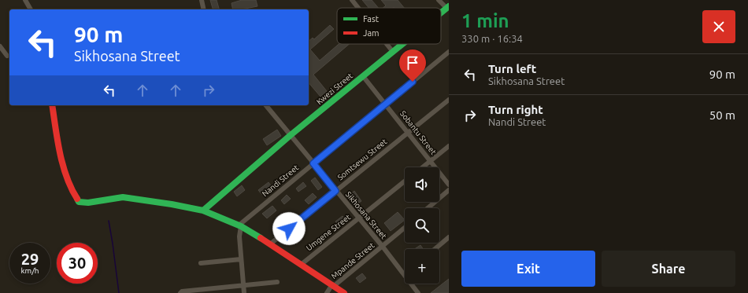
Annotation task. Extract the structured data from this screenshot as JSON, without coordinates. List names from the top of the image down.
{
  "streets": {
    "street": [
      "Kwezi Street",
      "Sobantu Street",
      "Somtsewu Street",
      "Nandi Street",
      "Sikhosana Street",
      "Umgene Street",
      "Mpande Street"
    ]
  },
  "crossings": [
    ["Kwezi Street", "Sobantu Street"],
    ["Kwezi Street", "Sikhosana Street"],
    ["Sobantu Street", "Somtsewu Street"],
    ["Sobantu Street", "Nandi Street"],
    ["Somtsewu Street", "Sikhosana Street"],
    ["Nandi Street", "Sikhosana Street"],
    ["Sikhosana Street", "Umgene Street"],
    ["Sikhosana Street", "Mpande Street"]
  ],
  "legend": ["Fast", "Jam"],
  "page": {
    "heading": ["1 min", "330 m · 16:34"],
    "turn": ["90 m", "Sikhosana Street"],
    "list": [
      {
        "name": "Turn left",
        "note": "Sikhosana Street",
        "value": "90 m"
      },
      {
        "name": "Turn right",
        "note": "Nandi Street",
        "value": "50 m"
      }
    ],
    "map_buttons": "+",
    "speed": "29 km/h",
    "limit": "30",
    "buttons": ["Exit", "Share"]
  }
}
